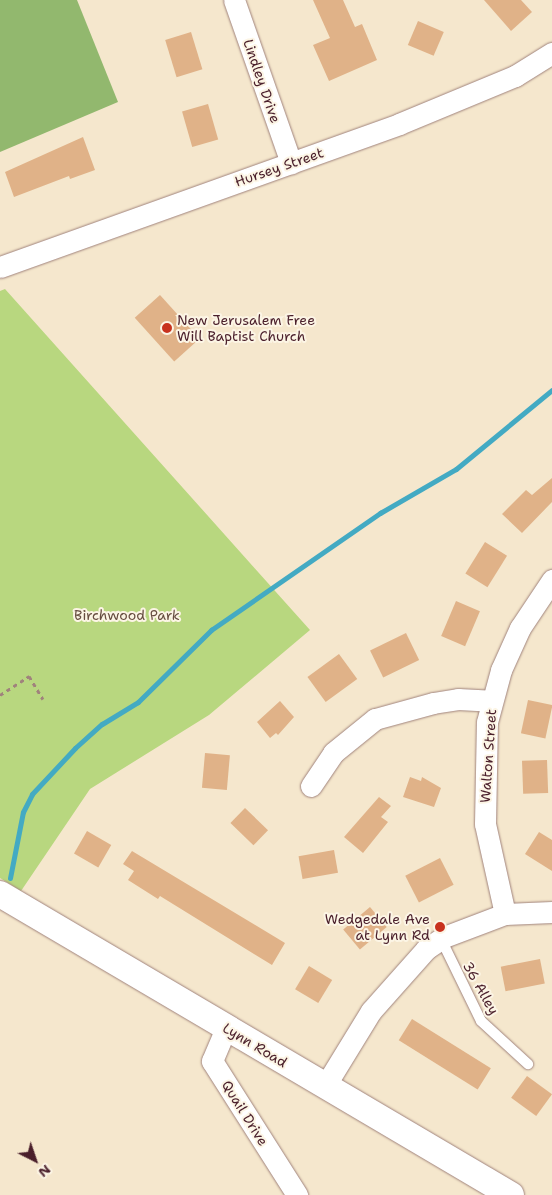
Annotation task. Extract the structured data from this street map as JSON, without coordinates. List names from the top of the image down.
{
  "streets": {
    "street": [
      "Lindley Drive",
      "Hursey Street",
      "Walton Street",
      "Lynn Road",
      "Quail Drive"
    ],
    "lane": ["36 Alley"]
  },
  "crossings": [
    ["Lindley Drive", "Hursey Street"],
    ["Lynn Road", "Quail Drive"]
  ],
  "parks": ["Birchwood Park"],
  "places": ["New Jerusalem Free Will Baptist Church", "Wedgedale Ave at Lynn Rd"],
  "north": "bottom right"
}
